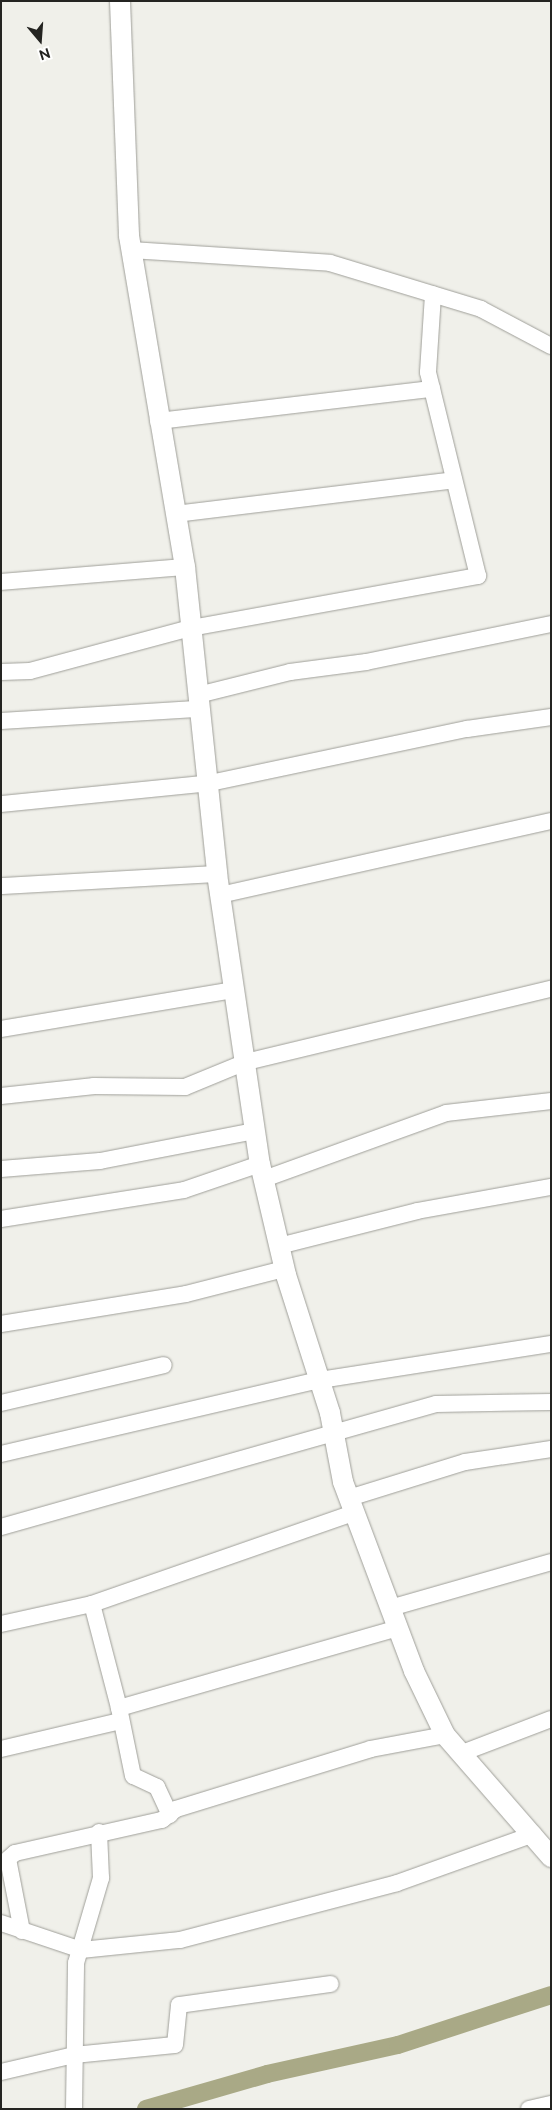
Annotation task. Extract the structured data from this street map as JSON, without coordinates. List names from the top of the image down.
{
  "north": "bottom"
}
